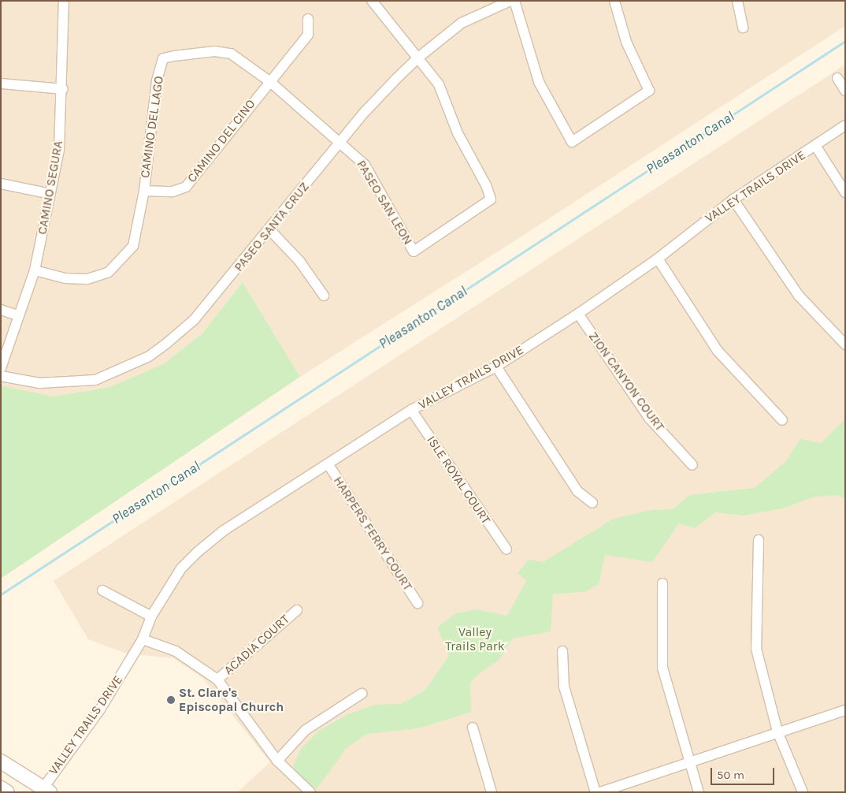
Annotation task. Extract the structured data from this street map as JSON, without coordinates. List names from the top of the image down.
{
  "streets": {
    "street": [
      "CAMINO DEL LAGO",
      "CAMINO DEL CINO",
      "VALLEY TRAILS DRIVE",
      "CAMINO SEGURA",
      "PASEO SAN LEON",
      "PASEO SANTA CRUZ",
      "ZION CANYON COURT",
      "ISLE ROYAL COURT",
      "HARPERS FERRY COURT",
      "ACADIA COURT"
    ]
  },
  "crossings": [
    ["CAMINO DEL LAGO", "CAMINO DEL CINO"],
    ["CAMINO DEL LAGO", "CAMINO SEGURA"],
    ["CAMINO DEL LAGO", "PASEO SAN LEON"],
    ["CAMINO DEL LAGO", "PASEO SANTA CRUZ"],
    ["VALLEY TRAILS DRIVE", "ZION CANYON COURT"],
    ["VALLEY TRAILS DRIVE", "ISLE ROYAL COURT"],
    ["VALLEY TRAILS DRIVE", "HARPERS FERRY COURT"],
    ["PASEO SAN LEON", "PASEO SANTA CRUZ"]
  ],
  "water": ["Pleasanton Canal"],
  "parks": ["Valley Trails Park"],
  "places": ["St. Clare's Episcopal Church"],
  "scale_bar": "50 m"
}
